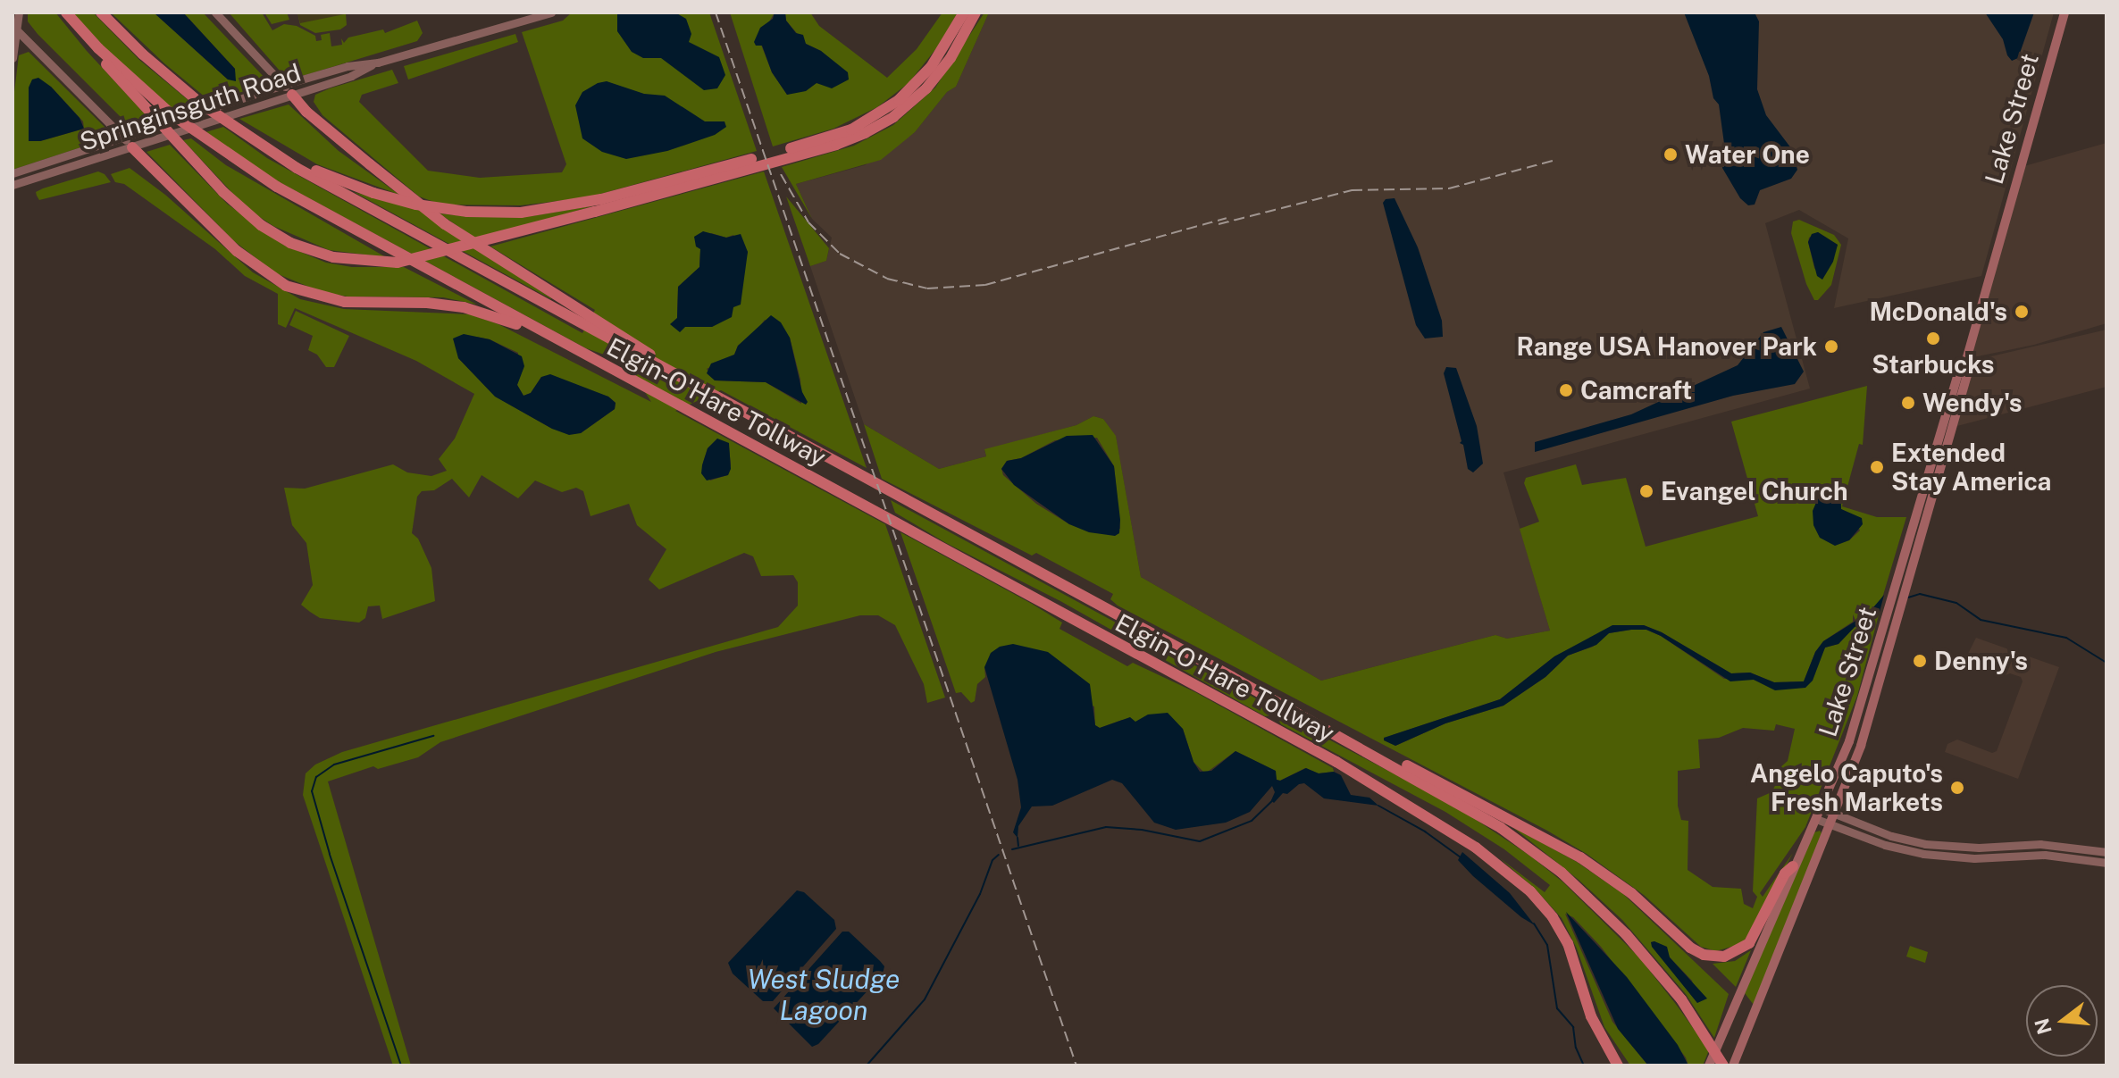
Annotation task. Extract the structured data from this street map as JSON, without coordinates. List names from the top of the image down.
{
  "streets": {
    "highway": ["Elgin-O'Hare Tollway"],
    "main road": ["Lake Street"],
    "street": ["Springinsguth Road"]
  },
  "water": ["West Sludge Lagoon"],
  "places": [
    "Water One",
    "McDonald's",
    "Starbucks",
    "Range USA Hanover Park",
    "Camcraft",
    "Wendy's",
    "Extended Stay America",
    "Evangel Church",
    "Denny's",
    "Angelo Caputo's Fresh Markets"
  ],
  "north": "left"
}
